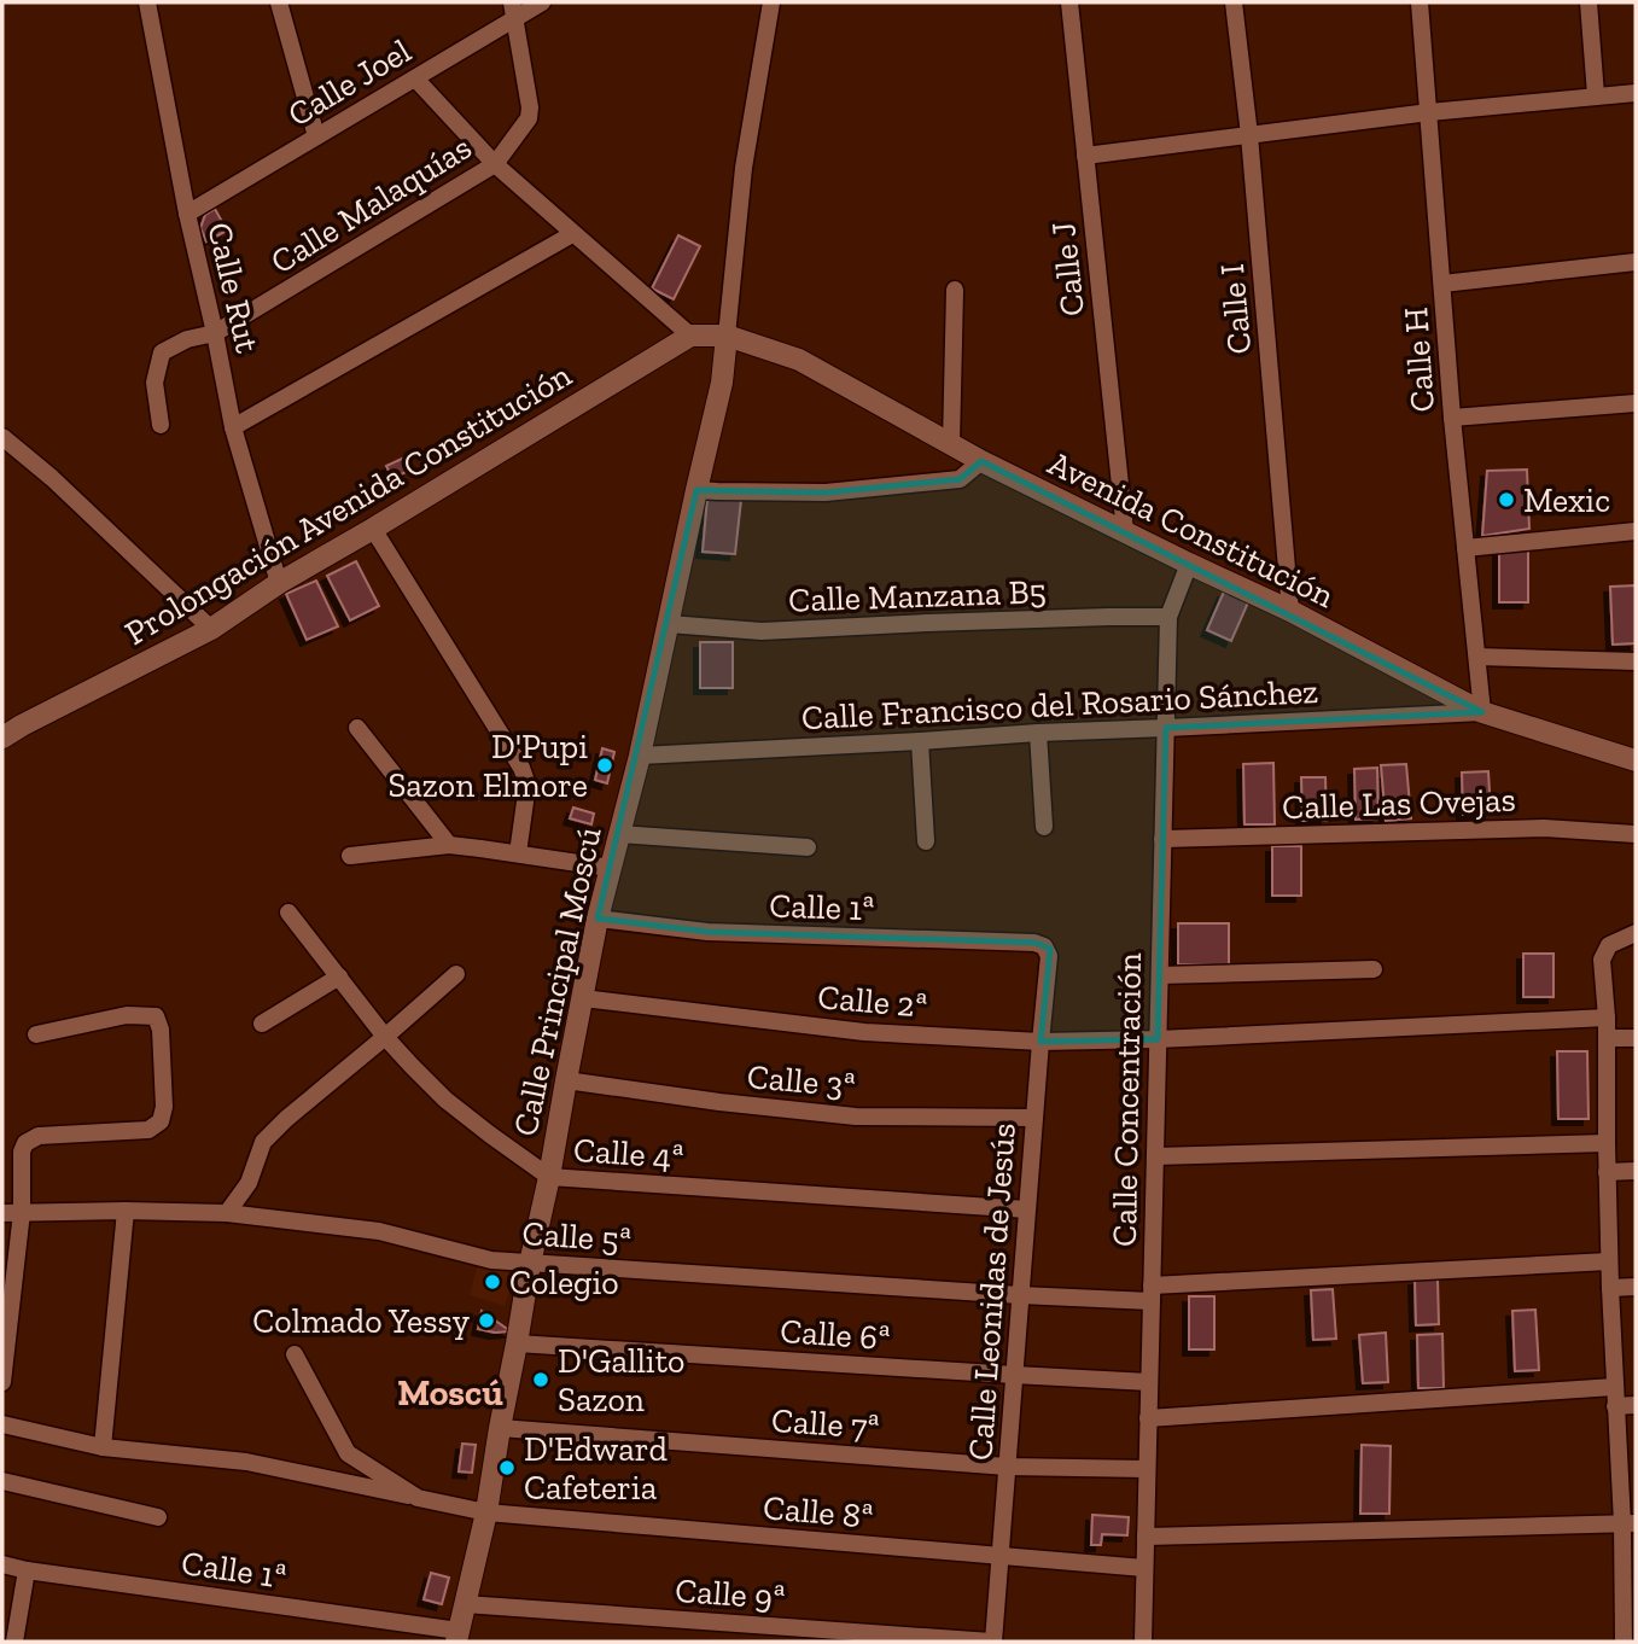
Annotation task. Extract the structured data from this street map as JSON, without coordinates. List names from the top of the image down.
{
  "streets": {
    "street": [
      "Calle Joel",
      "Calle Malaquías",
      "Calle J",
      "Calle Rut",
      "Calle I",
      "Calle H",
      "Prolongación Avenida Constitución",
      "Avenida Constitución",
      "Calle Manzana B5",
      "Calle Francisco del Rosario Sánchez",
      "Calle Las Ovejas",
      "Calle 1ª",
      "Calle Principal Moscú",
      "Calle 2ª",
      "Calle 3ª",
      "Calle Concentración",
      "Calle 4ª",
      "Calle 5ª",
      "Calle Leonidas de Jesús",
      "Calle 6ª",
      "Calle 7ª",
      "Calle 8ª",
      "Calle 9ª"
    ]
  },
  "crossings": [
    ["Calle Joel", "Calle Malaquías"],
    ["Calle Joel", "Calle Rut"],
    ["Calle Malaquías", "Calle Rut"],
    ["Calle J", "Avenida Constitución"],
    ["Calle Rut", "Prolongación Avenida Constitución"],
    ["Calle I", "Avenida Constitución"],
    ["Calle H", "Avenida Constitución"],
    ["Calle H", "Calle Francisco del Rosario Sánchez"],
    ["Avenida Constitución", "Calle Francisco del Rosario Sánchez"],
    ["Avenida Constitución", "Calle Principal Moscú"],
    ["Avenida Constitución", "Calle Concentración"],
    ["Calle Manzana B5", "Calle Principal Moscú"],
    ["Calle Manzana B5", "Calle Concentración"],
    ["Calle Francisco del Rosario Sánchez", "Calle Principal Moscú"],
    ["Calle Francisco del Rosario Sánchez", "Calle Concentración"],
    ["Calle Las Ovejas", "Calle Concentración"],
    ["Calle 1ª", "Calle Principal Moscú"],
    ["Calle 1ª", "Calle Leonidas de Jesús"],
    ["Calle Principal Moscú", "Calle 2ª"],
    ["Calle Principal Moscú", "Calle 3ª"],
    ["Calle Principal Moscú", "Calle 4ª"],
    ["Calle Principal Moscú", "Calle 5ª"],
    ["Calle Principal Moscú", "Calle 6ª"],
    ["Calle Principal Moscú", "Calle 7ª"],
    ["Calle Principal Moscú", "Calle 8ª"],
    ["Calle Principal Moscú", "Calle 9ª"],
    ["Calle 2ª", "Calle Concentración"],
    ["Calle 2ª", "Calle Leonidas de Jesús"],
    ["Calle 3ª", "Calle Leonidas de Jesús"],
    ["Calle Concentración", "Calle 5ª"],
    ["Calle Concentración", "Calle 6ª"],
    ["Calle Concentración", "Calle 7ª"],
    ["Calle Concentración", "Calle 8ª"],
    ["Calle 4ª", "Calle Leonidas de Jesús"],
    ["Calle 5ª", "Calle Leonidas de Jesús"],
    ["Calle Leonidas de Jesús", "Calle 6ª"],
    ["Calle Leonidas de Jesús", "Calle 7ª"],
    ["Calle Leonidas de Jesús", "Calle 8ª"],
    ["Calle Leonidas de Jesús", "Calle 9ª"]
  ],
  "districts": ["Moscú"],
  "places": [
    "Mexic",
    "D'Pupi Sazon Elmore",
    "Colegio",
    "Colmado Yessy",
    "D'Gallito Sazon",
    "D'Edward Cafeteria"
  ]
}
